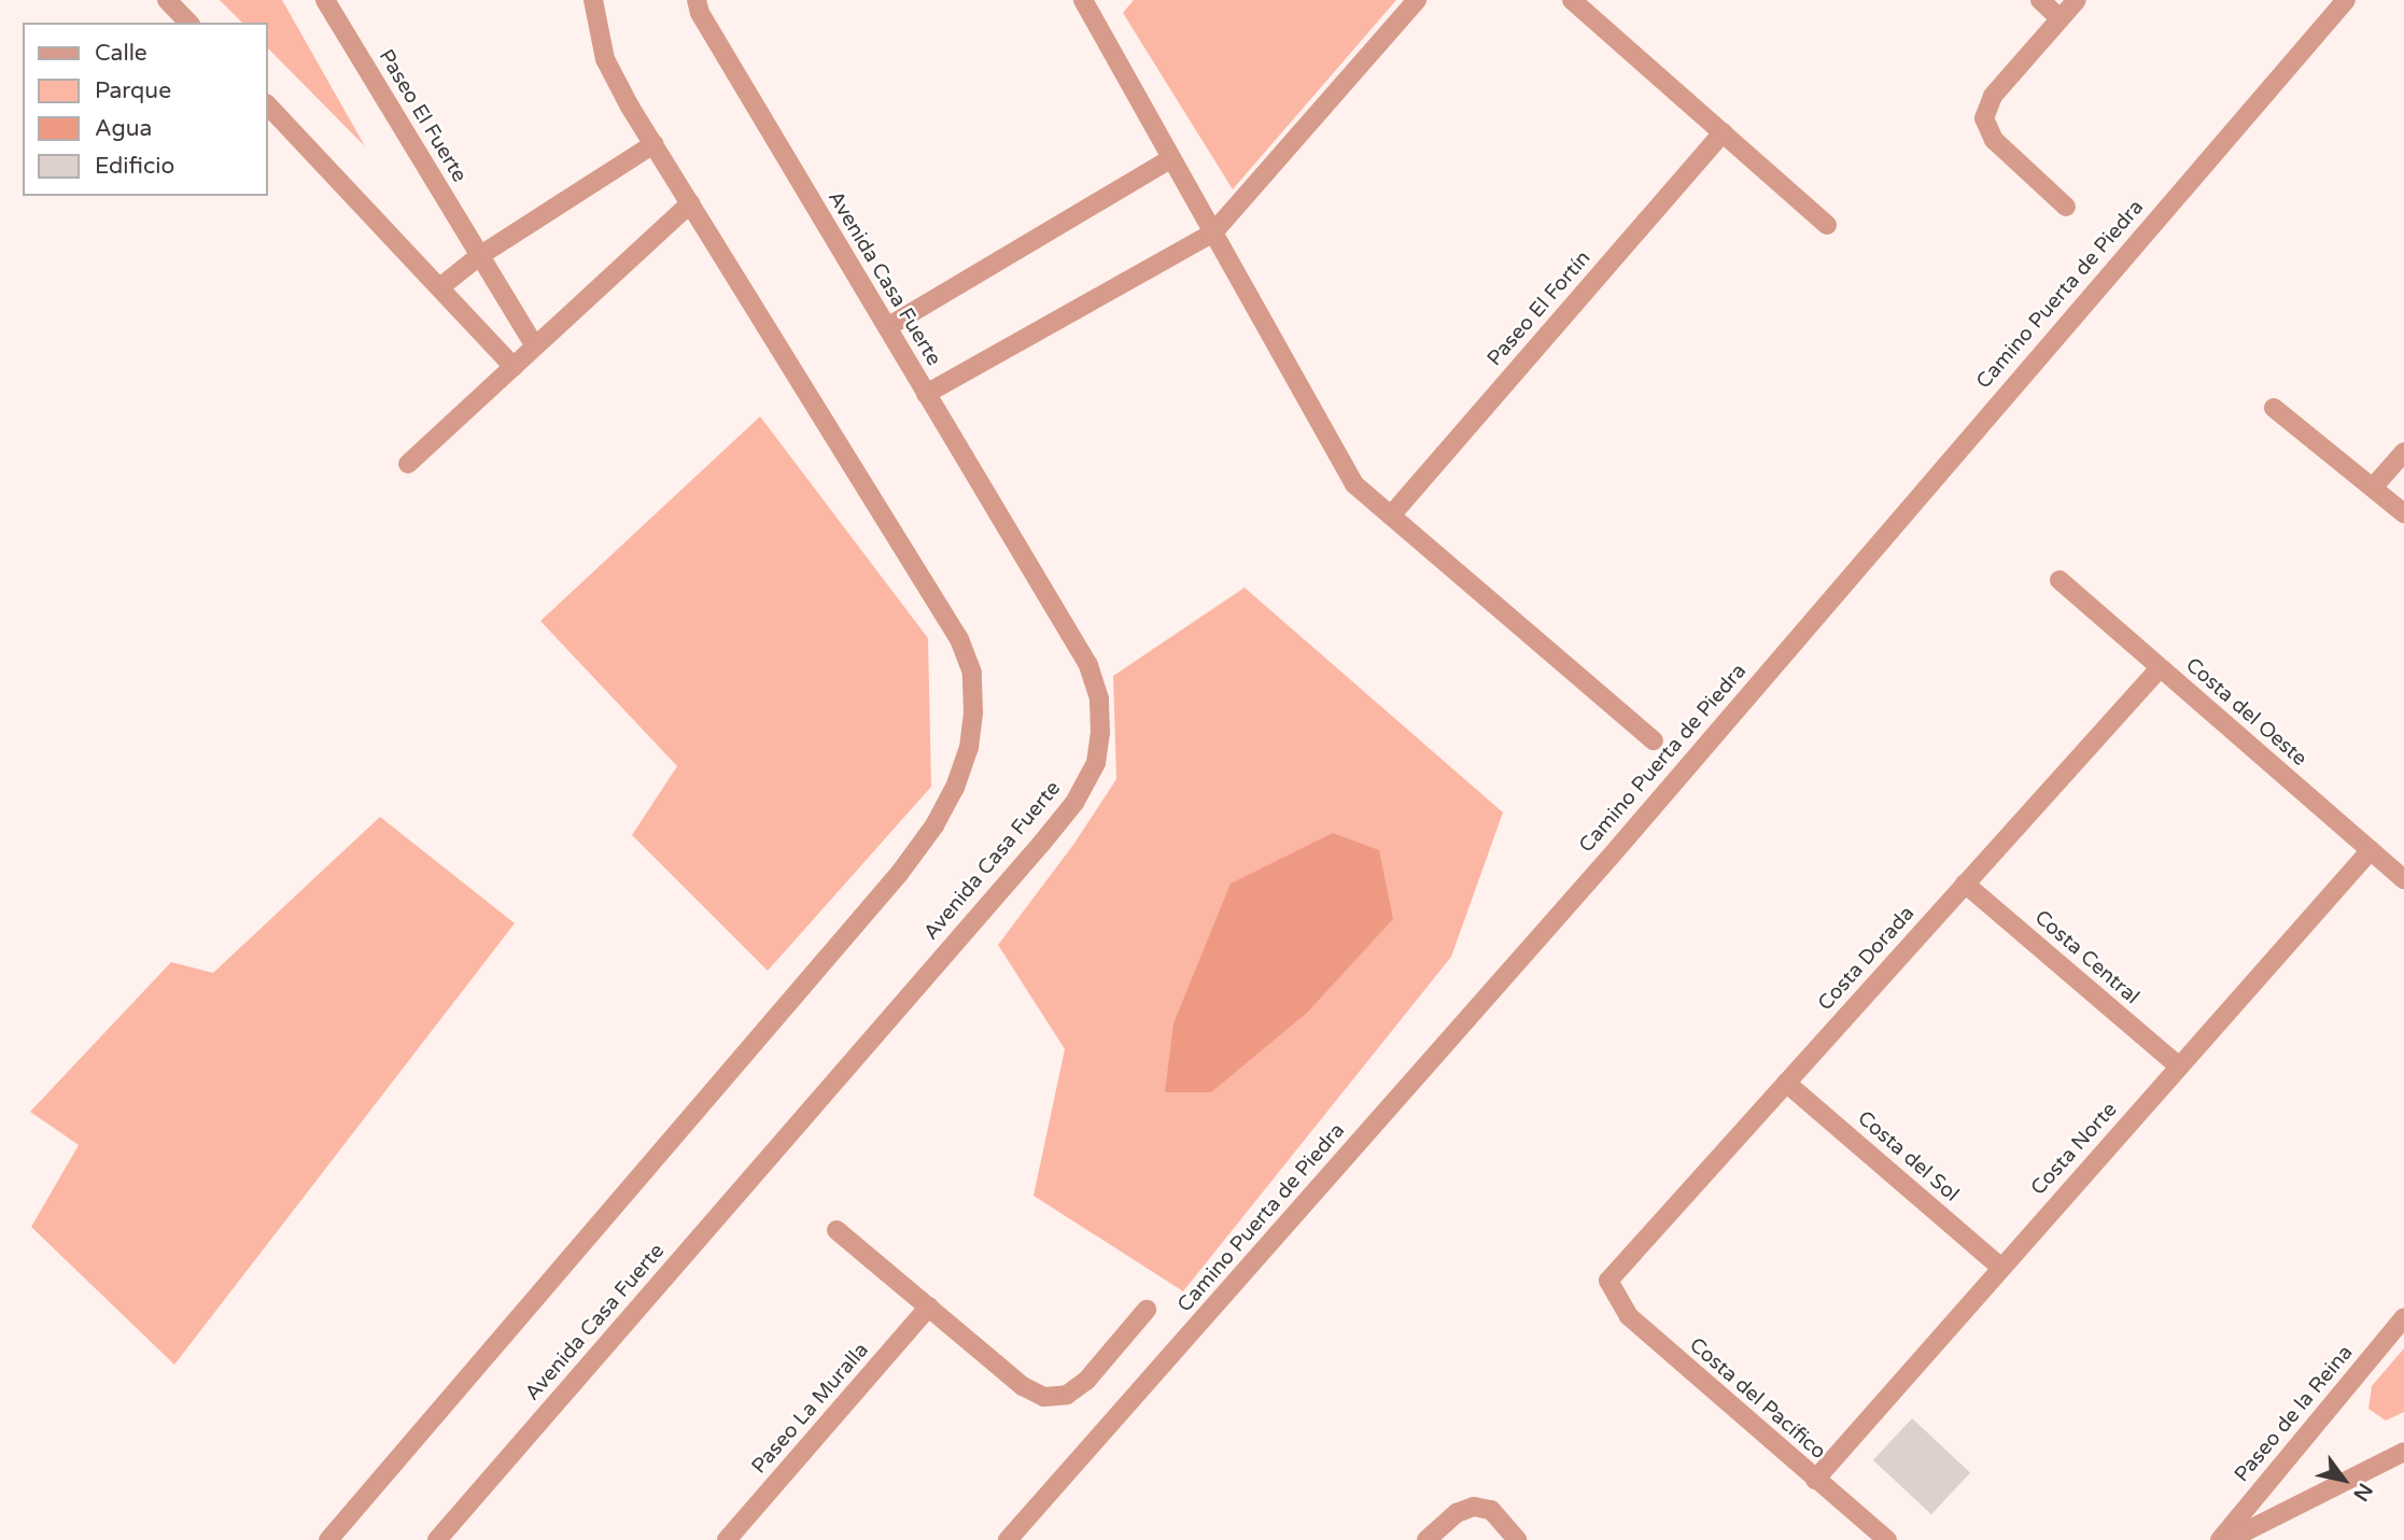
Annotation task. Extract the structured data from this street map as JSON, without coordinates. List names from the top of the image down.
{
  "streets": {
    "street": [
      "Paseo El Fuerte",
      "Avenida Casa Fuerte",
      "Camino Puerta de Piedra",
      "Paseo El Fortín",
      "Costa del Oeste",
      "Costa Central",
      "Costa Dorada",
      "Costa Norte",
      "Costa del Sol",
      "Costa del Pacífico",
      "Paseo La Muralla",
      "Paseo de la Reina"
    ]
  },
  "crossings": [
    ["Costa del Oeste", "Costa Dorada"],
    ["Costa del Oeste", "Costa Norte"],
    ["Costa Central", "Costa Dorada"],
    ["Costa Central", "Costa Norte"],
    ["Costa Dorada", "Costa del Sol"],
    ["Costa Dorada", "Costa del Pacífico"],
    ["Costa Norte", "Costa del Sol"],
    ["Costa Norte", "Costa del Pacífico"]
  ],
  "legend": [
    "Calle",
    "Parque",
    "Agua",
    "Edificio"
  ],
  "north": "bottom right"
}
